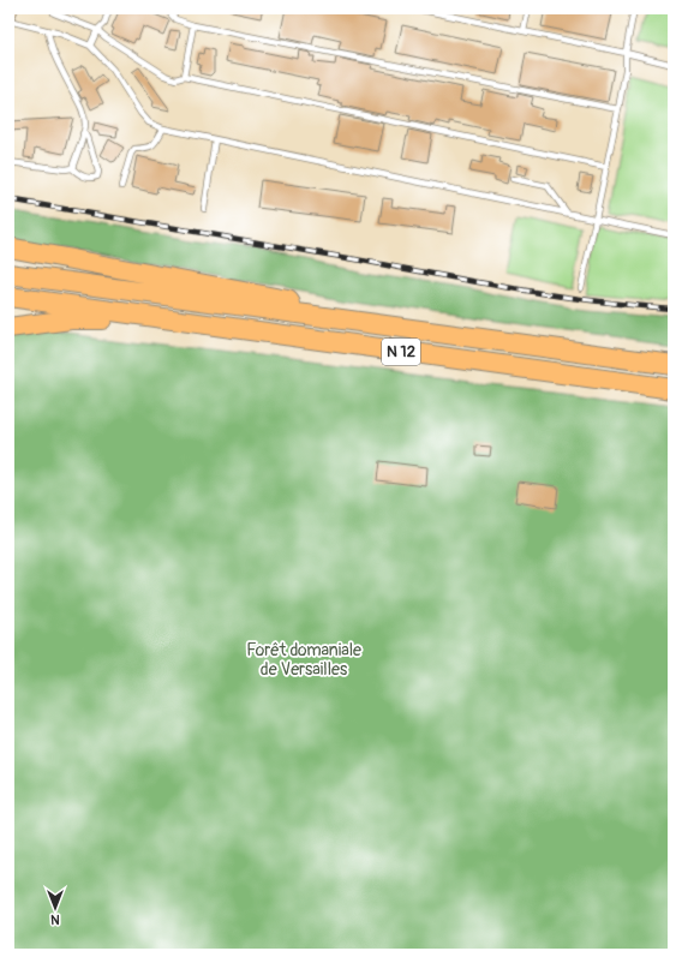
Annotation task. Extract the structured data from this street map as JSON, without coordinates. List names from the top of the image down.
{
  "streets": {
    "highway": ["N 12"]
  },
  "parks": ["Forêt domaniale de Versailles"],
  "north": "bottom"
}
